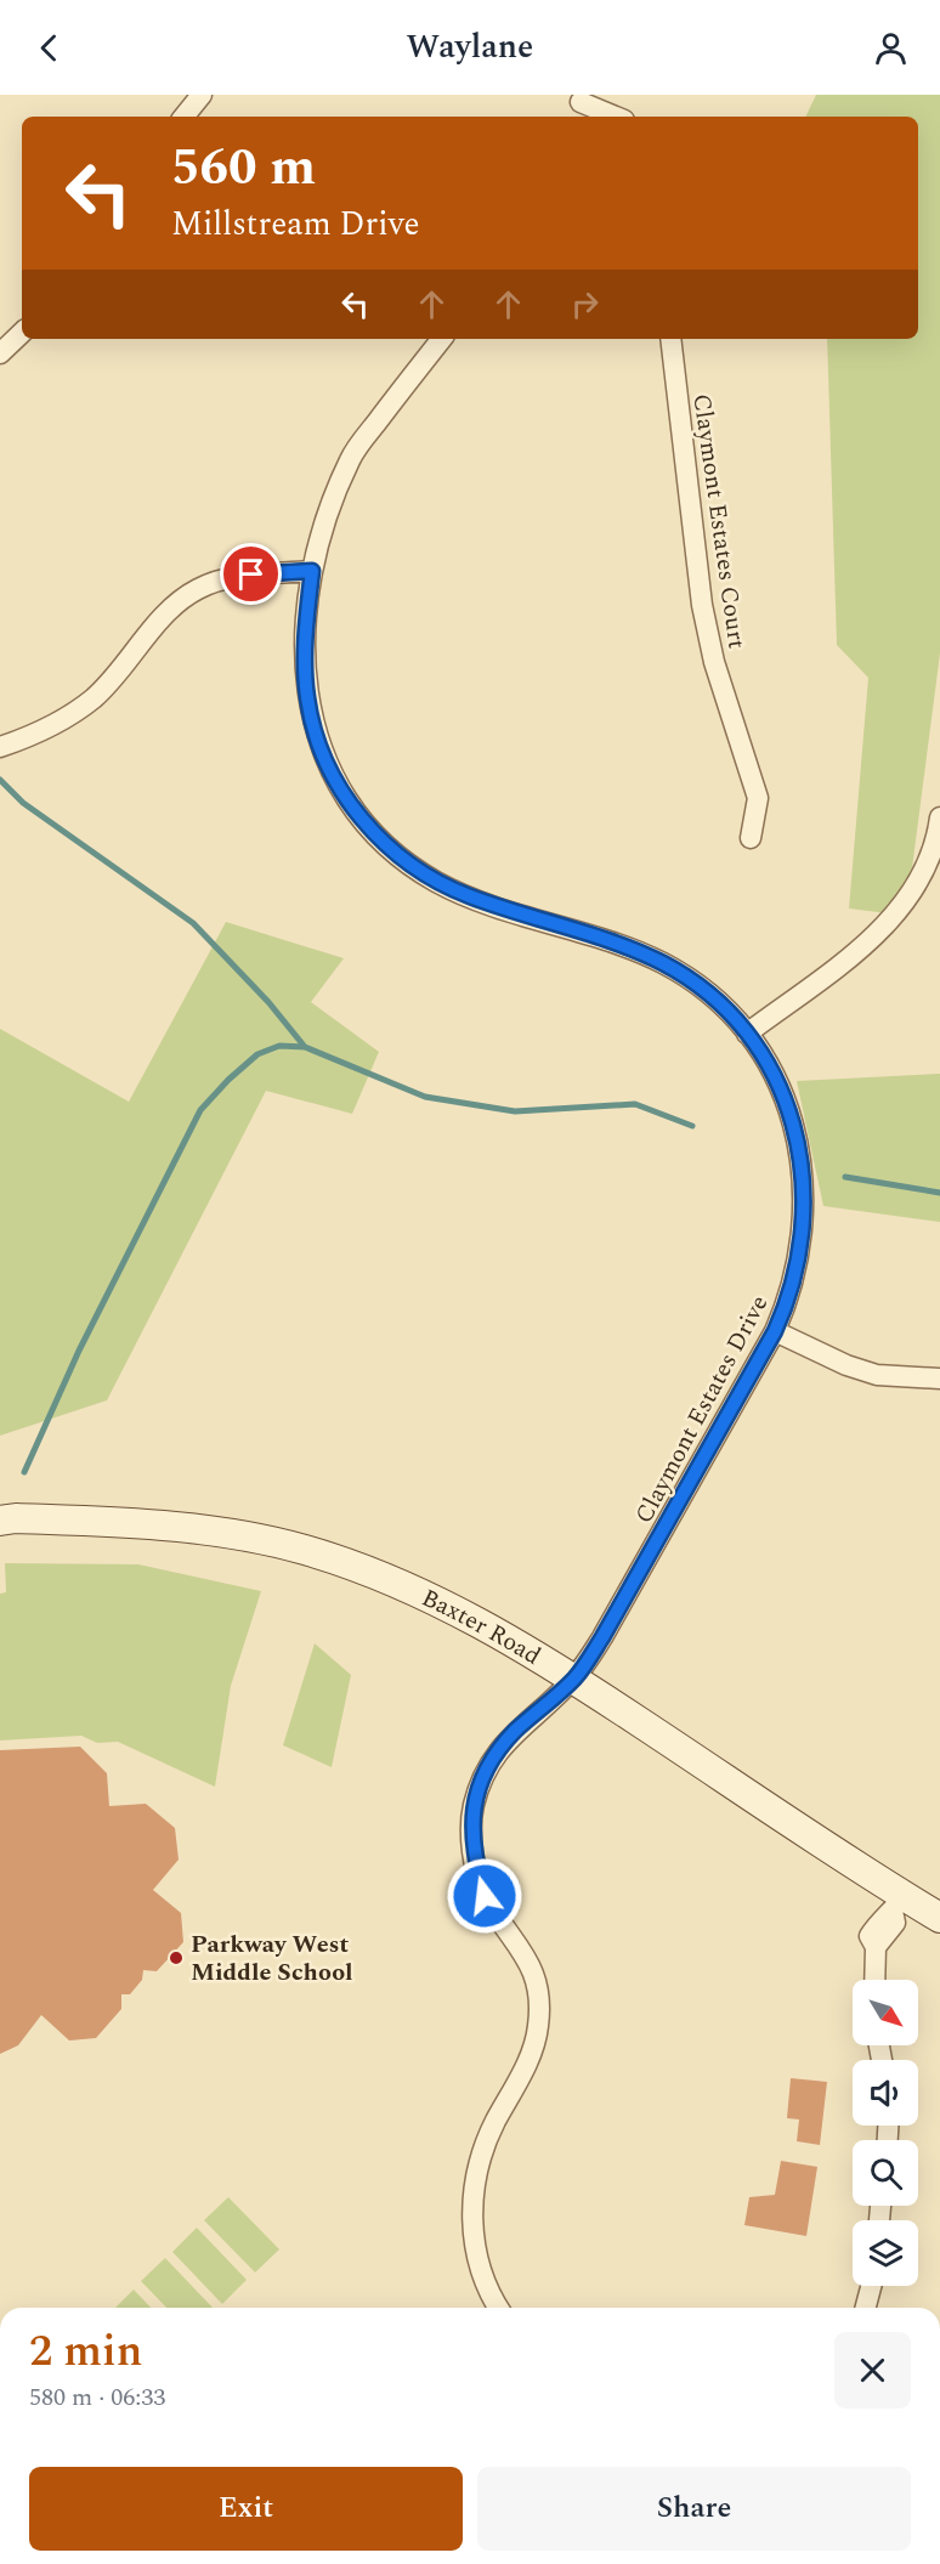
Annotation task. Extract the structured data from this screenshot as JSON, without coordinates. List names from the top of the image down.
{
  "streets": {
    "main road": ["Baxter Road"],
    "street": ["Claymont Estates Court", "Claymont Estates Drive"]
  },
  "crossings": [
    ["Claymont Estates Drive", "Baxter Road"]
  ],
  "places": ["Parkway West Middle School"],
  "north": "bottom right",
  "page": {
    "header": "Waylane",
    "turn": ["560 m", "Millstream Drive"],
    "heading": ["2 min", "580 m · 06:33"],
    "buttons": ["Exit", "Share"]
  }
}
